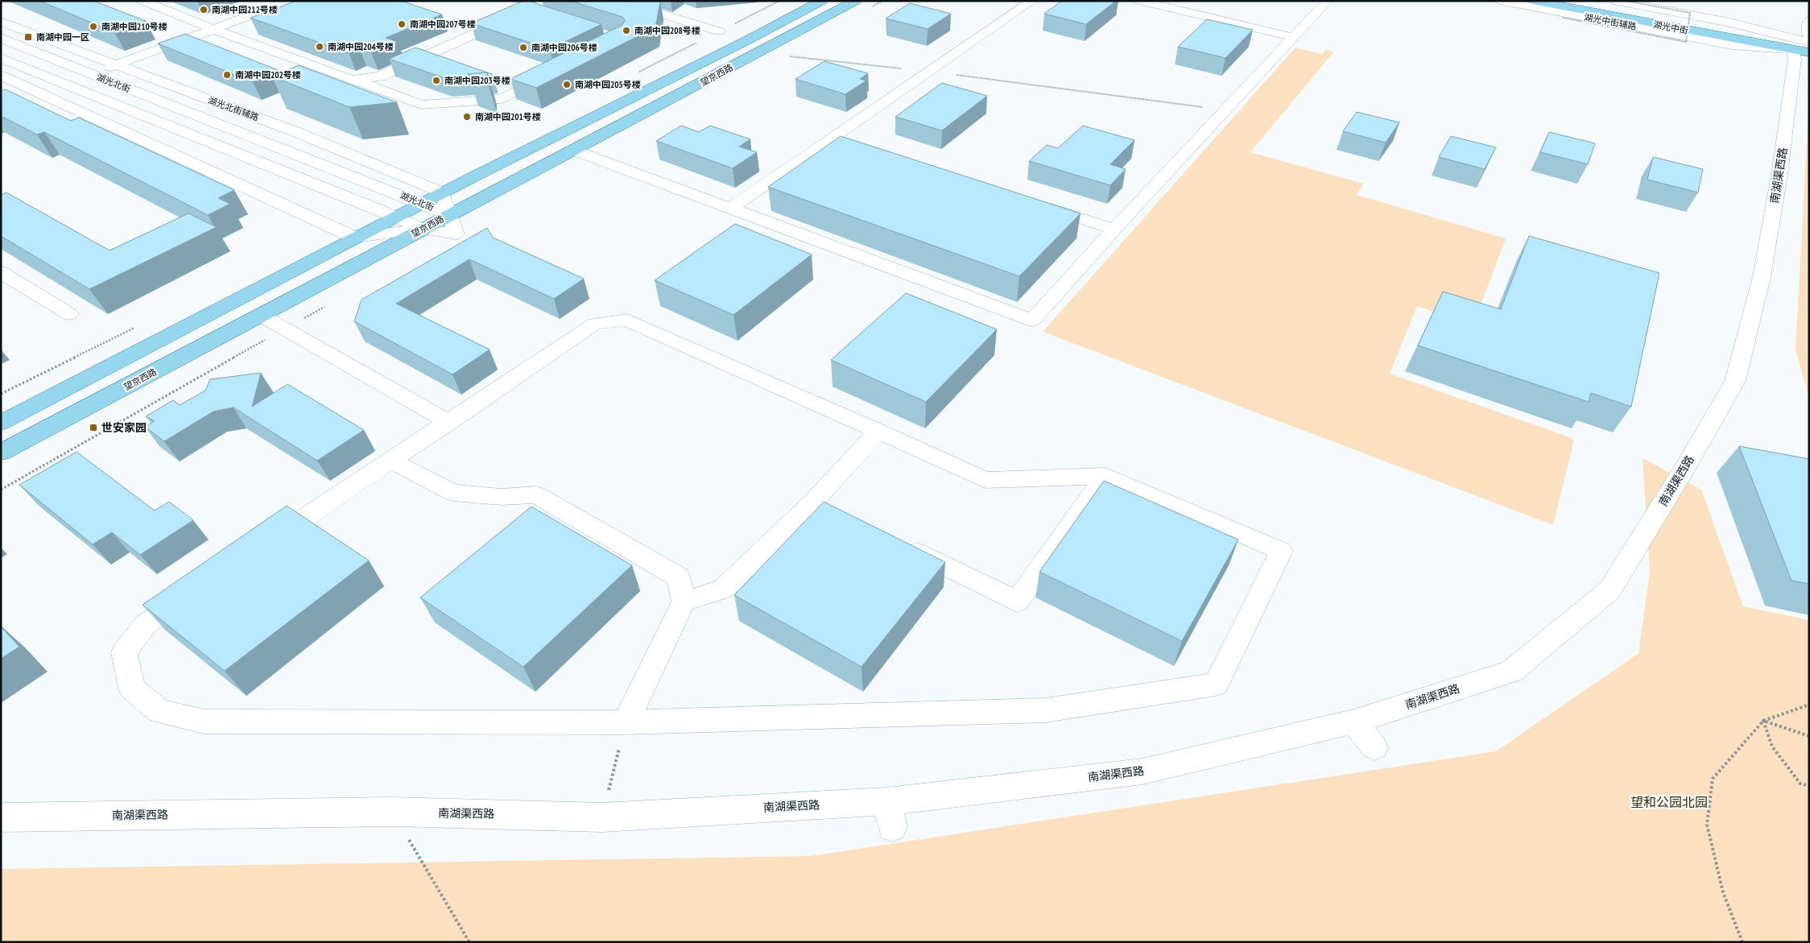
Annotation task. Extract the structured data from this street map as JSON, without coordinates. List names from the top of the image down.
{
  "streets": {
    "main road": ["湖光中街", "望京西路"],
    "street": [
      "湖光中街辅路",
      "湖光北街",
      "湖光北街辅路",
      "南湖渠西路"
    ]
  },
  "crossings": [
    ["湖光中街辅路", "湖光中街"],
    ["湖光中街辅路", "南湖渠西路"],
    ["湖光中街", "南湖渠西路"],
    ["望京西路", "湖光北街"],
    ["望京西路", "湖光北街辅路"]
  ],
  "parks": ["望和公园北园"],
  "places": {
    "other": [
      "南湖中园212号楼",
      "南湖中园207号楼",
      "南湖中园210号楼",
      "南湖中园208号楼",
      "南湖中园204号楼",
      "南湖中园206号楼",
      "南湖中园202号楼",
      "南湖中园203号楼",
      "南湖中园205号楼",
      "南湖中园201号楼"
    ],
    "transit": ["南湖中园一区", "世安家园"]
  }
}
